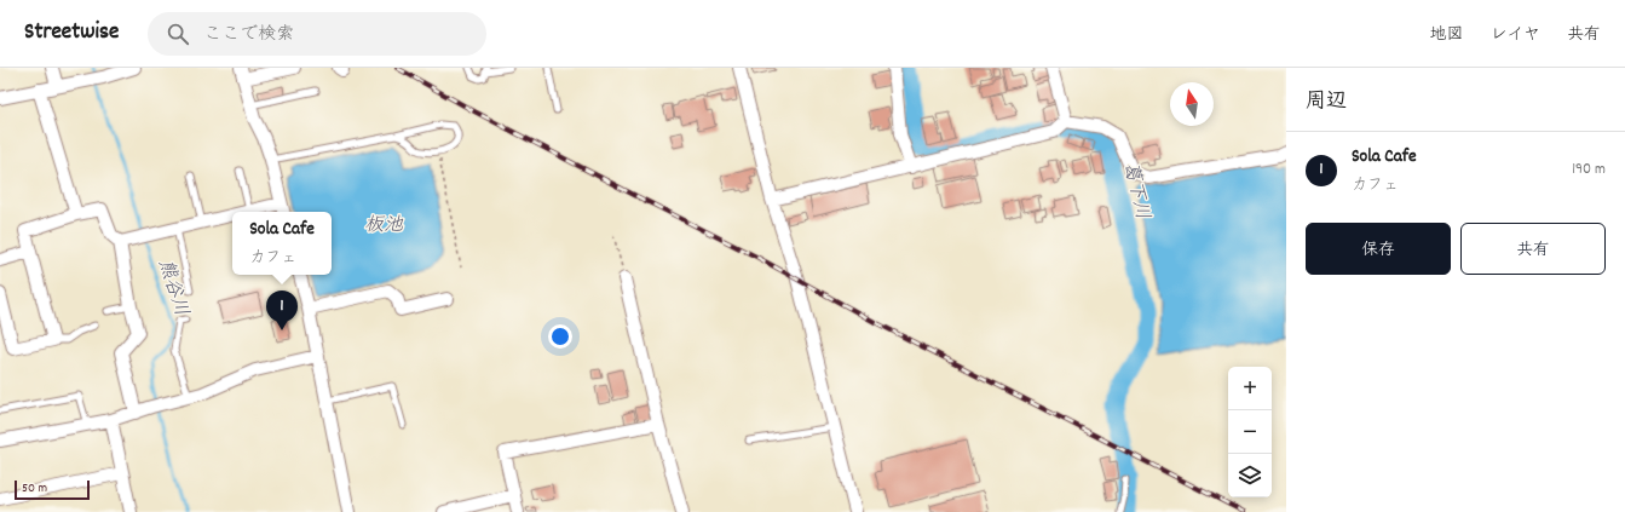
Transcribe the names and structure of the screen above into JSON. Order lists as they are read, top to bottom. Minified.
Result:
{"water":["葛下川","板池","熊谷川"],"scale_bar":"50 m","north":"top","page":{"header":"Streetwise","search":"ここで検索","nav":["地図","レイヤ","共有"],"heading":"周辺","list":[{"mark":"1","name":"Sola Cafe","note":"カフェ","value":"190 m"}],"buttons":["保存","共有"],"popup":["Sola Cafe","カフェ"],"pins":"1","map_buttons":["+","−"],"scale":"50 m"}}
